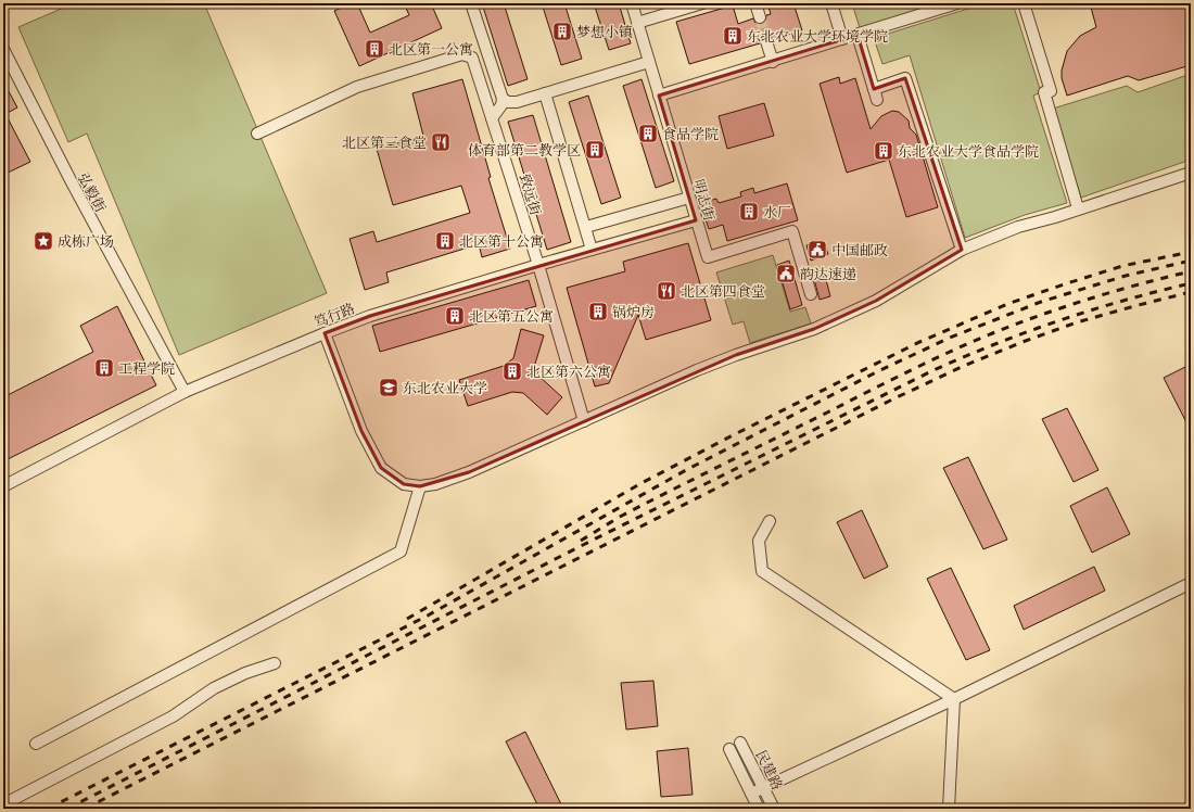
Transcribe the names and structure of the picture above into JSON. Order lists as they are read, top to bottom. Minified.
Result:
{"streets":{"street":["弘毅街","致远街","明志街","笃行路","民建路"]},"crossings":[["弘毅街","笃行路"],["致远街","笃行路"],["明志街","笃行路"]],"places":{"building":["梦想小镇","东北农业大学环境学院","北区第一公寓","食品学院","体育部第二教学区","东北农业大学食品学院","水厂","北区第十公寓","锅炉房","北区第五公寓","工程学院","北区第六公寓"],"restaurant":["北区第三食堂","北区第四食堂"],"place":["成栋广场"],"public building":["中国邮政","韵达速递"],"school or university":["东北农业大学"]}}
